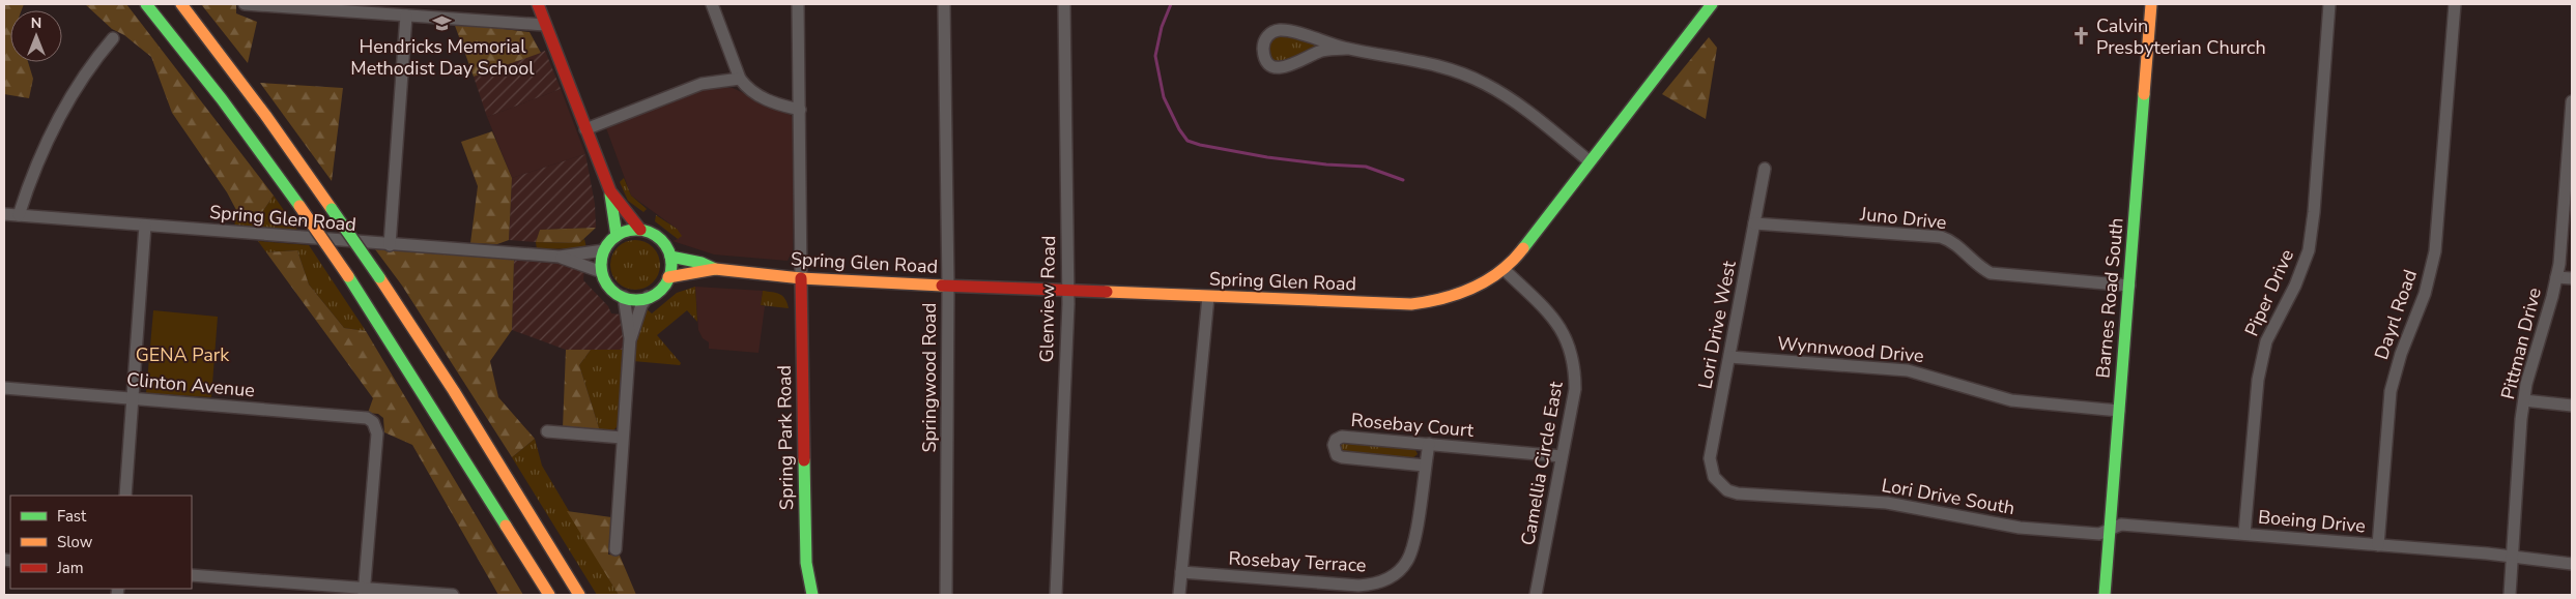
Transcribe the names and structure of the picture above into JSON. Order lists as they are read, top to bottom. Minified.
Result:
{"streets":{"main road":["Spring Glen Road","Barnes Road South","Spring Park Road"],"street":["Juno Drive","Piper Drive","Glenview Road","Dayrl Road","Lori Drive West","Pittman Drive","Wynnwood Drive","Springwood Road","Clinton Avenue","Rosebay Court","Camellia Circle East","Lori Drive South","Boeing Drive","Rosebay Terrace"]},"crossings":[["Spring Glen Road","Glenview Road"],["Spring Glen Road","Springwood Road"],["Spring Glen Road","Spring Park Road"],["Spring Glen Road","Camellia Circle East"],["Juno Drive","Barnes Road South"],["Juno Drive","Lori Drive West"],["Piper Drive","Boeing Drive"],["Barnes Road South","Wynnwood Drive"],["Barnes Road South","Lori Drive South"],["Barnes Road South","Boeing Drive"],["Dayrl Road","Boeing Drive"],["Lori Drive West","Wynnwood Drive"],["Lori Drive West","Lori Drive South"],["Pittman Drive","Boeing Drive"],["Rosebay Court","Camellia Circle East"],["Rosebay Court","Rosebay Terrace"],["Lori Drive South","Boeing Drive"]],"parks":["GENA Park"],"places":{"school or university":["Hendricks Memorial Methodist Day School"],"church":["Calvin Presbyterian Church"]},"legend":["Fast","Slow","Jam"],"north":"top"}
